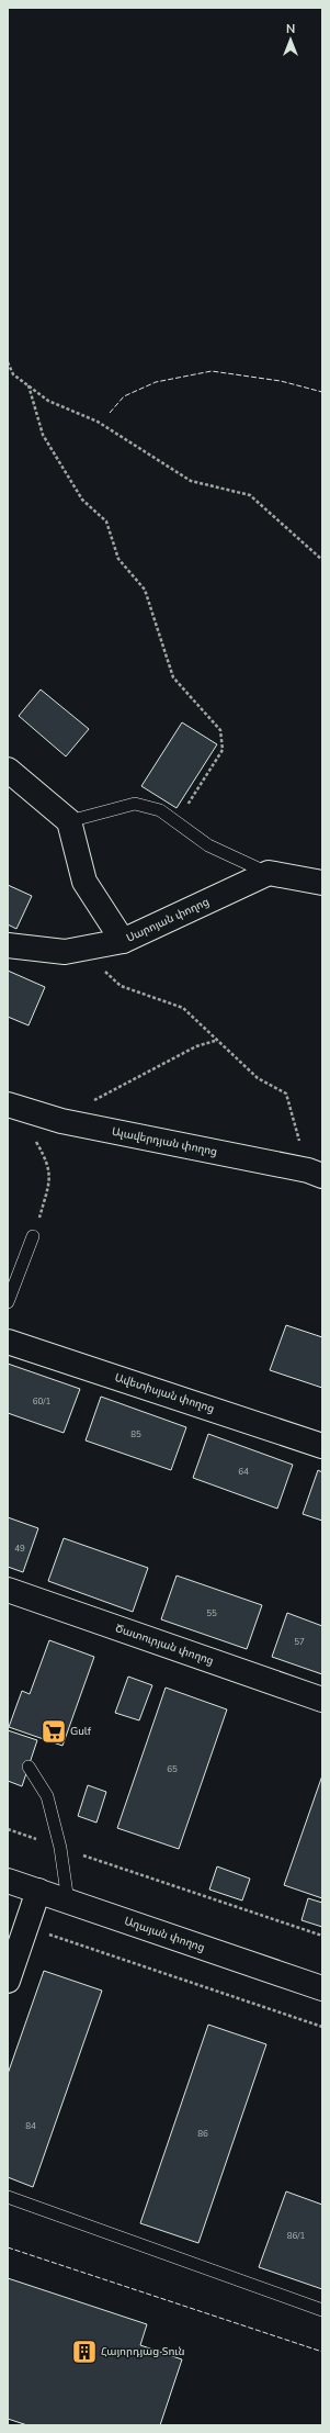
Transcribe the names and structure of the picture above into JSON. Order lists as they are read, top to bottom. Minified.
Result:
{"streets":{"street":["Սարոյան փողոց","Ալավերդյան փողոց","Ավետիսյան փողոց","Ծատուրյան փողոց","Աղայան փողոց"]},"places":{"supermarket":["Gulf"],"building":["Հայորդյաց Տուն"]},"house_numbers":["60/1","85","64","49","55","57","65","84","86","86/1"],"north":"top"}
